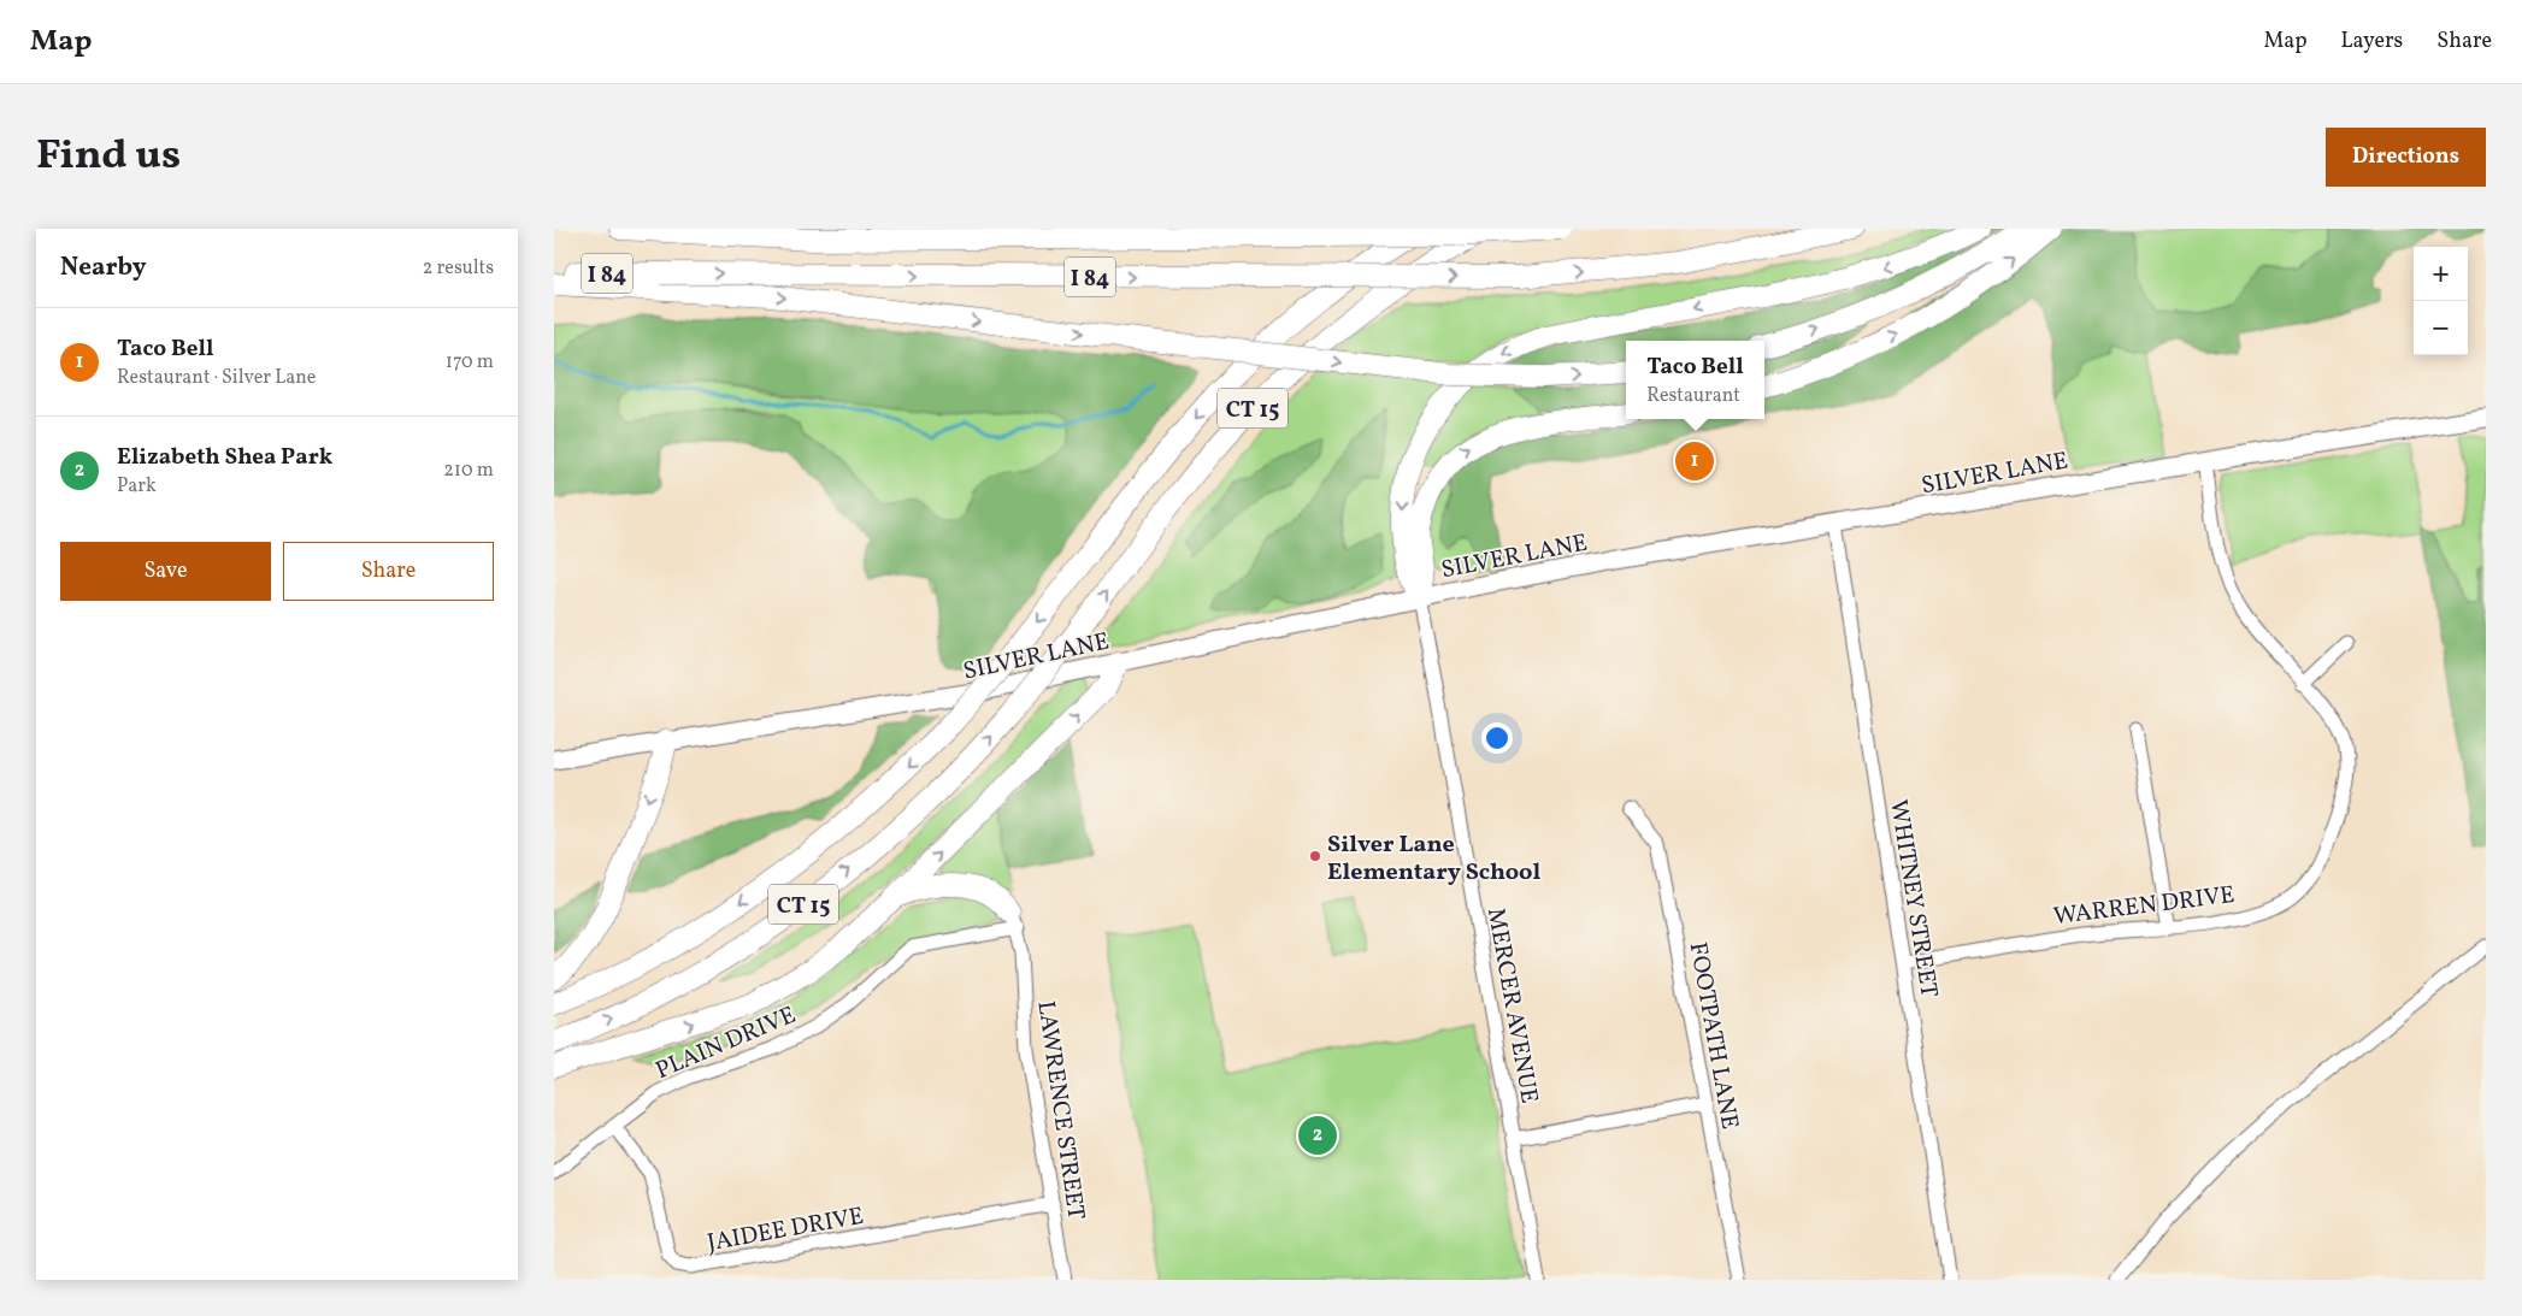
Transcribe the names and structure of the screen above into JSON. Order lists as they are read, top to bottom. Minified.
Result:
{"streets":{"highway":["I 84","CT 15"],"main road":["SILVER LANE"],"street":["WHITNEY STREET","WARREN DRIVE","MERCER AVENUE","FOOTPATH LANE","PLAIN DRIVE","LAWRENCE STREET","JAIDEE DRIVE"]},"crossings":[["SILVER LANE","WHITNEY STREET"],["SILVER LANE","WARREN DRIVE"],["SILVER LANE","MERCER AVENUE"],["WHITNEY STREET","WARREN DRIVE"],["PLAIN DRIVE","LAWRENCE STREET"],["PLAIN DRIVE","JAIDEE DRIVE"],["LAWRENCE STREET","JAIDEE DRIVE"]],"places":["Silver Lane Elementary School"],"page":{"header":"Map","nav":["Map","Layers","Share"],"title":"Find us","buttons":["Directions",["Save","Share"]],"heading":["Nearby","2 results"],"map_buttons":["+","−"],"list":[{"mark":"1","name":"Taco Bell","note":"Restaurant · Silver Lane","value":"170 m"},{"mark":"2","name":"Elizabeth Shea Park","note":"Park","value":"210 m"}],"popup":["Taco Bell","Restaurant"],"pins":["1","2"]}}
